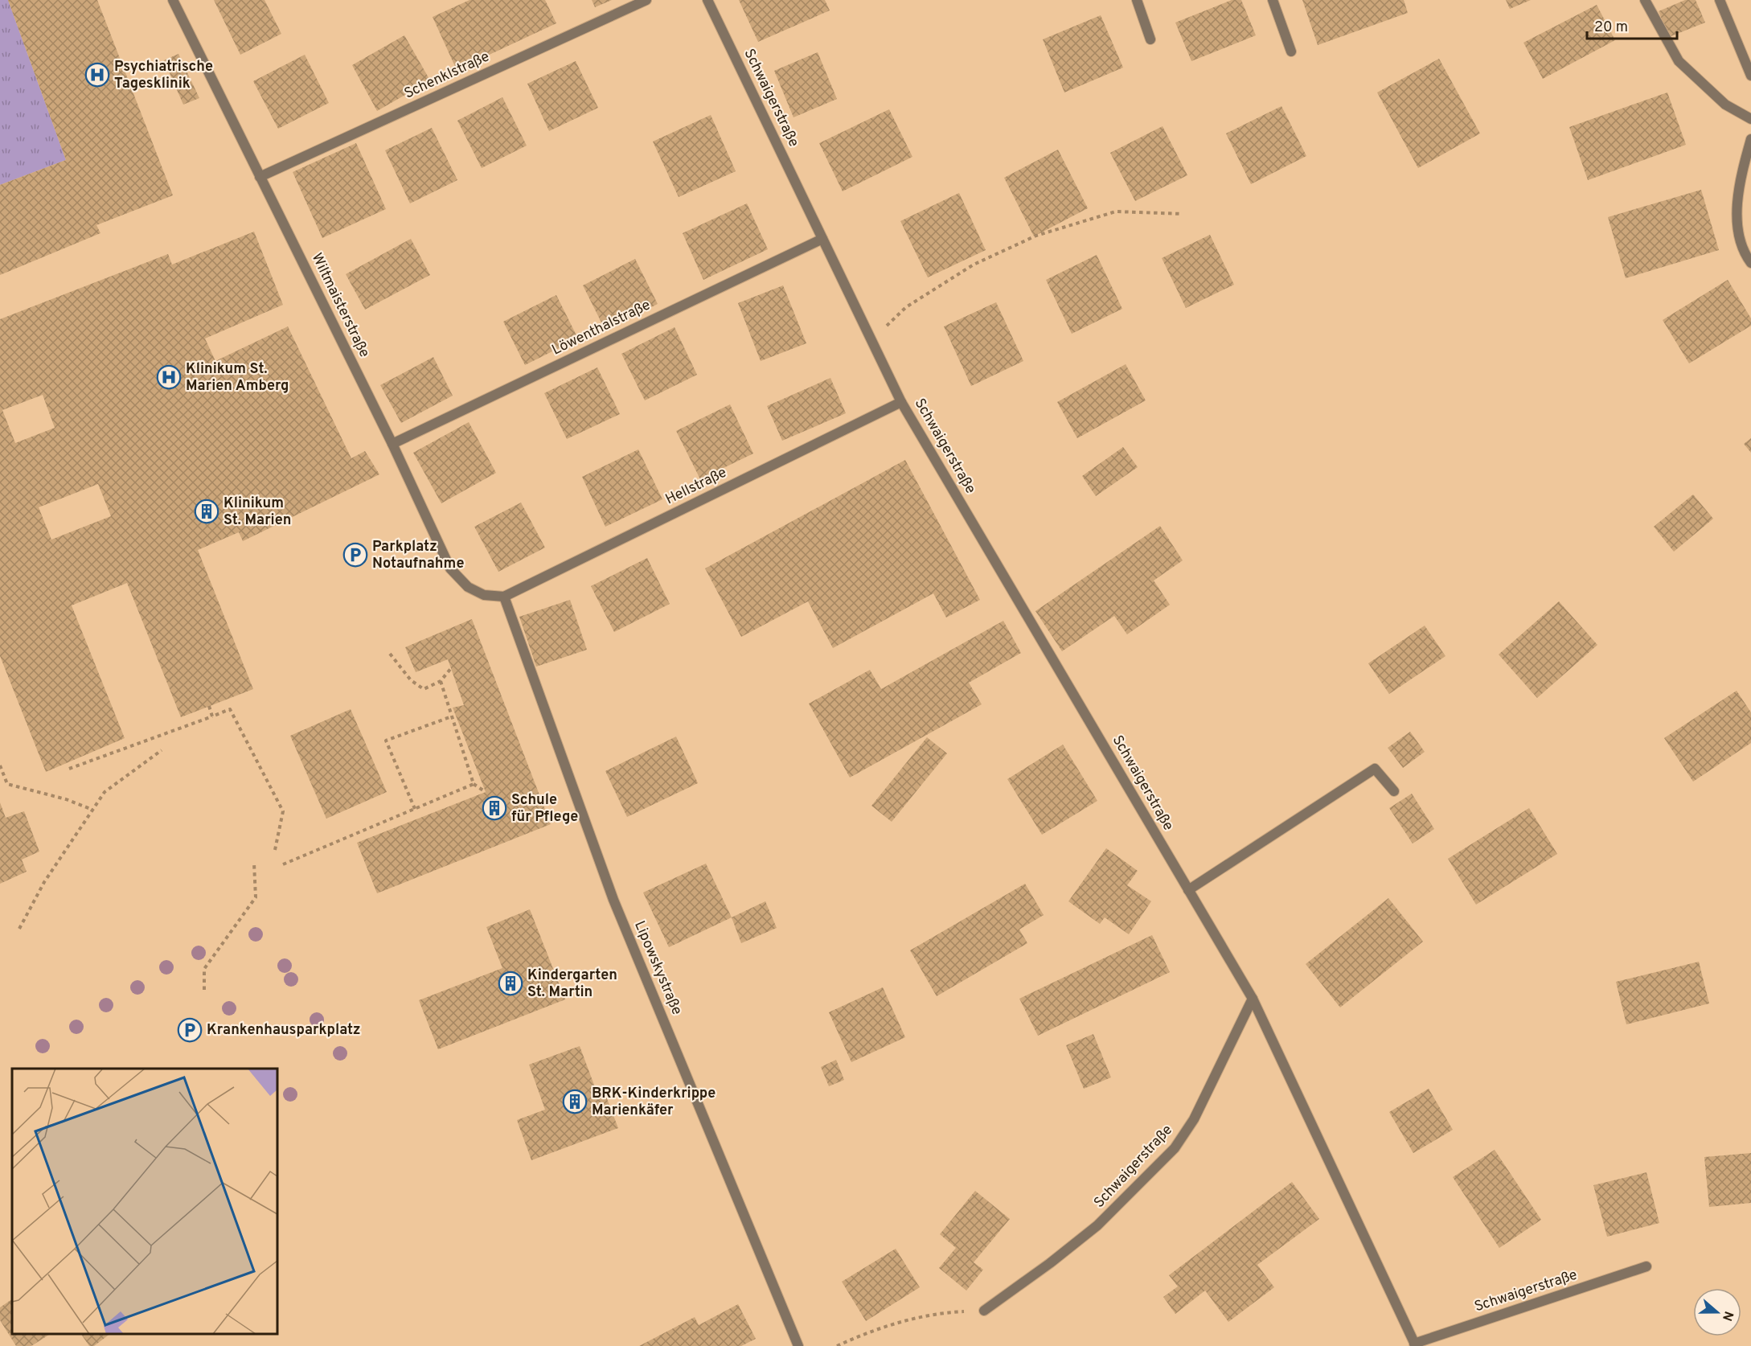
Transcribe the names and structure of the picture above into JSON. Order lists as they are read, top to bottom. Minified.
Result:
{"streets":{"street":["Schenklstraße","Schwaigerstraße","Wiltmaisterstraße","Löwenthalstraße","Hellstraße","Lipowskystraße"]},"crossings":[["Schenklstraße","Wiltmaisterstraße"],["Schwaigerstraße","Löwenthalstraße"],["Schwaigerstraße","Hellstraße"],["Wiltmaisterstraße","Löwenthalstraße"],["Wiltmaisterstraße","Hellstraße"],["Wiltmaisterstraße","Lipowskystraße"],["Hellstraße","Lipowskystraße"]],"places":{"hospital":["Psychiatrische Tagesklinik","Klinikum St. Marien Amberg"],"building":["Klinikum St. Marien","Schule für Pflege","Kindergarten St. Martin","BRK-Kinderkrippe Marienkäfer"],"parking":["Parkplatz Notaufnahme","Krankenhausparkplatz"]},"scale_bar":"20 m","north":"right"}
